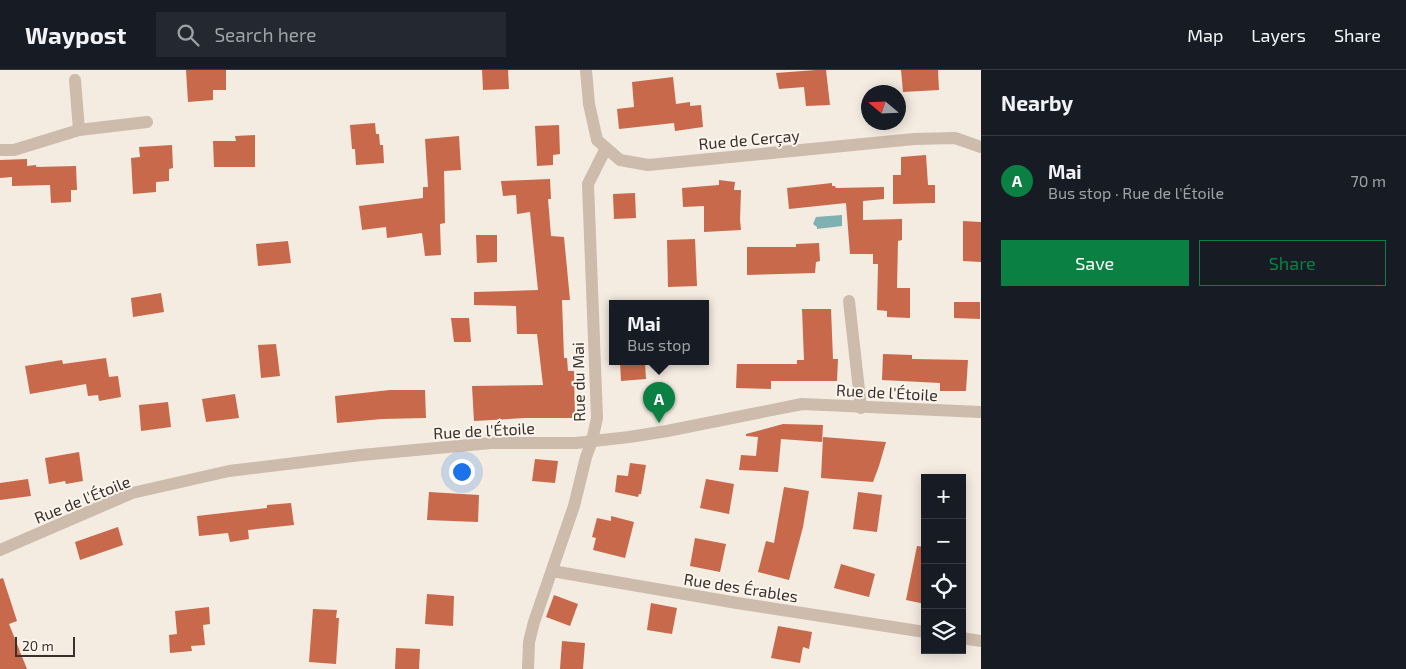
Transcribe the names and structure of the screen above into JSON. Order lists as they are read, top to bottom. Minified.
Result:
{"streets":{"street":["Rue de Cerçay","Rue du Mai","Rue de l'Étoile","Rue des Érables"]},"crossings":[["Rue de Cerçay","Rue du Mai"],["Rue du Mai","Rue de l'Étoile"],["Rue du Mai","Rue des Érables"]],"scale_bar":"20 m","north":"left","page":{"header":"Waypost","search":"Search here","nav":["Map","Layers","Share"],"heading":"Nearby","list":[{"mark":"A","name":"Mai","note":"Bus stop · Rue de l'Étoile","value":"70 m"}],"buttons":["Save","Share"],"popup":["Mai","Bus stop"],"pins":"A","map_buttons":["+","−"],"scale":"20 m"}}
